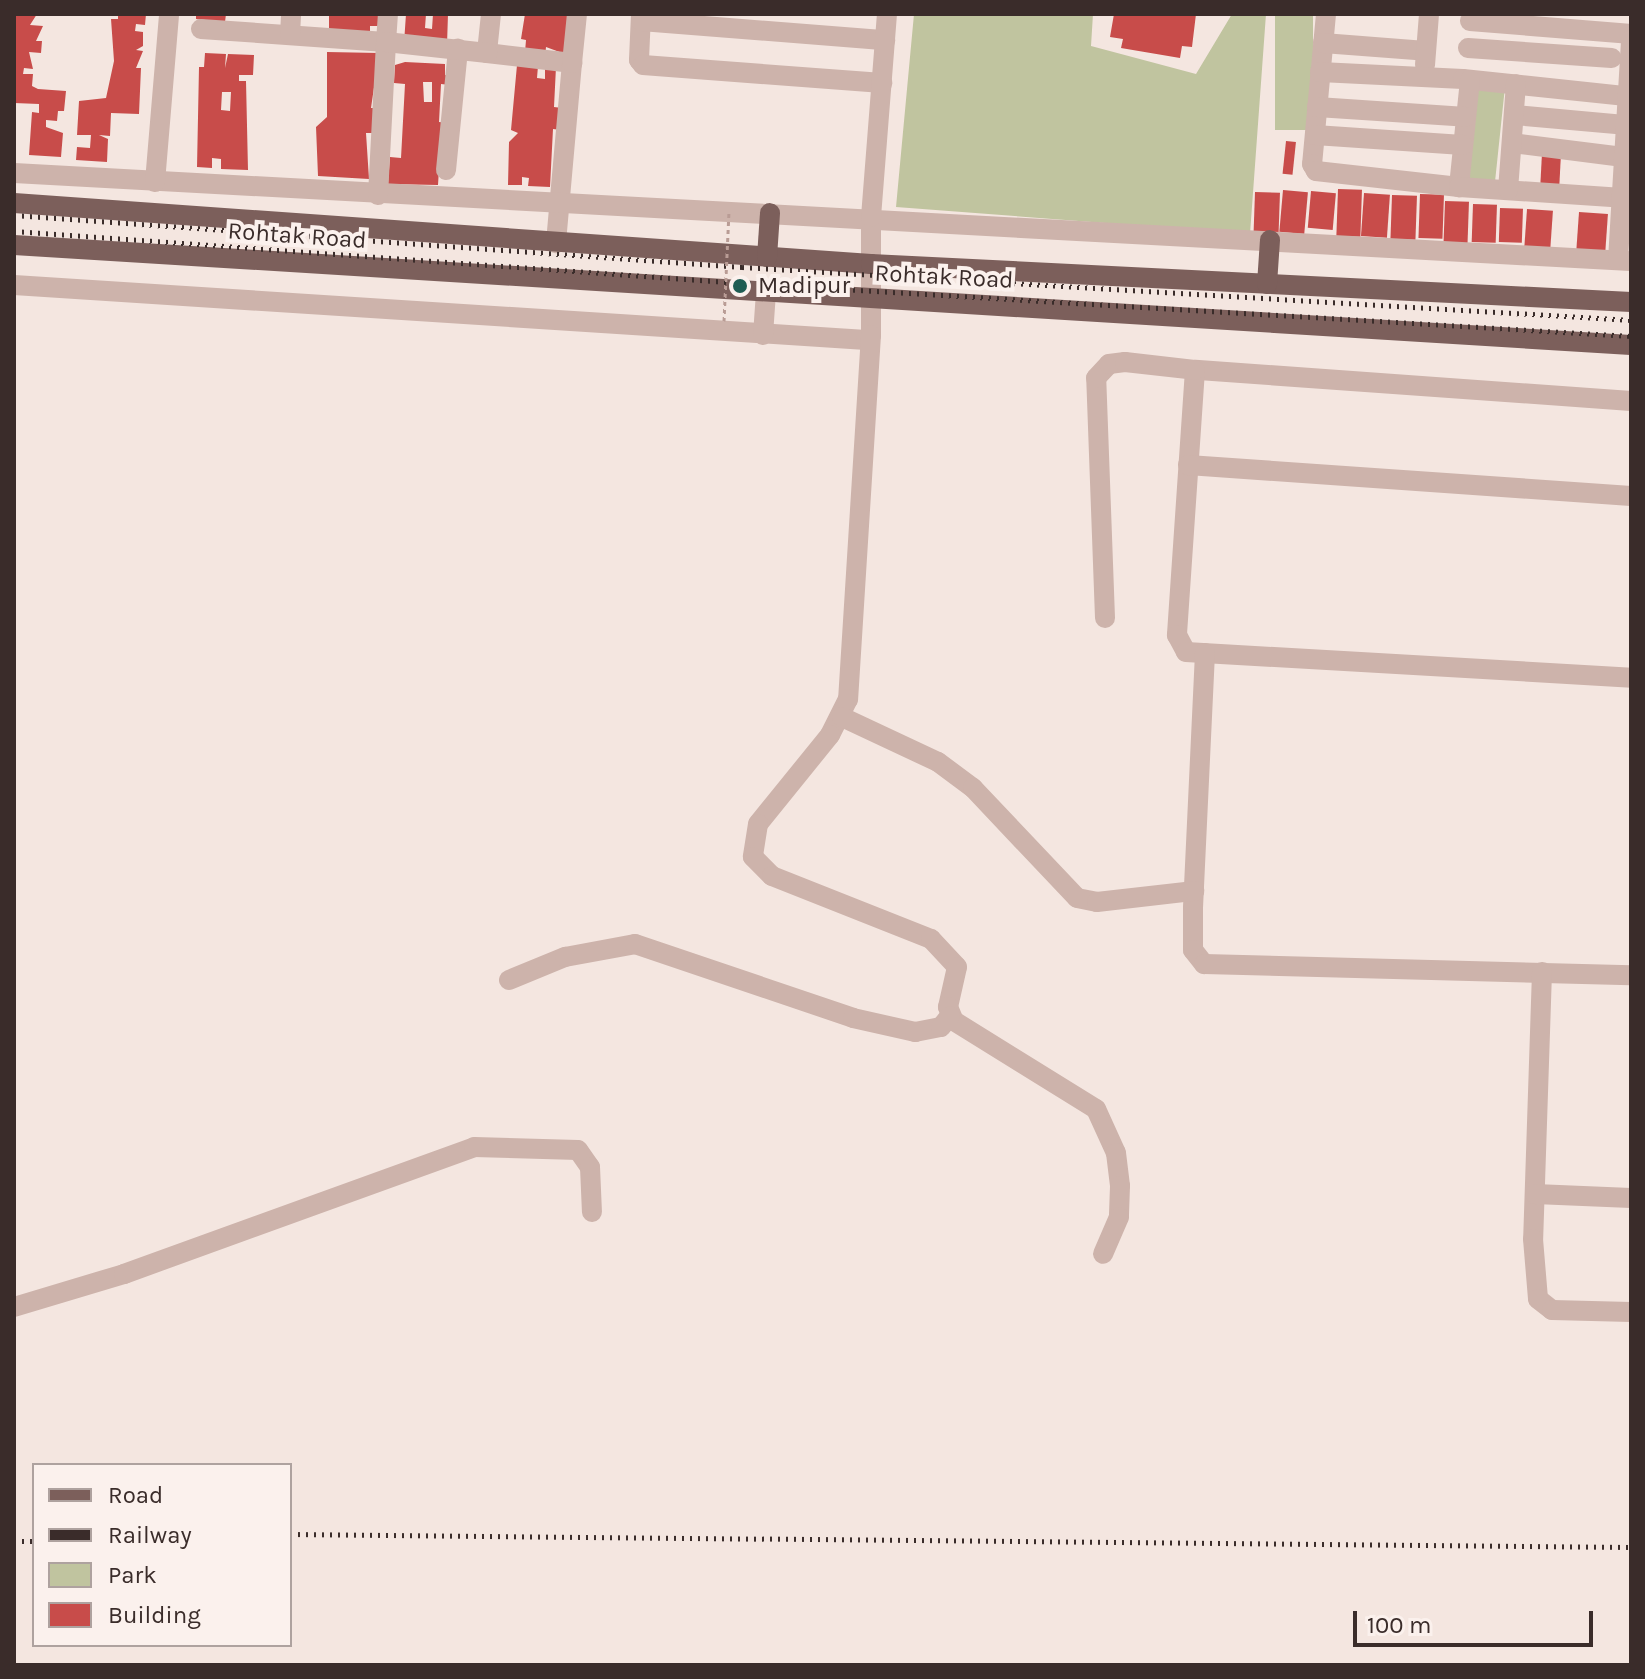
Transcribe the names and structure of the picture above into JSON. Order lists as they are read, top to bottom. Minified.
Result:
{"streets":{"main road":["Rohtak Road"]},"places":["Madipur"],"legend":["Road","Railway","Park","Building"],"scale_bar":"100 m"}
